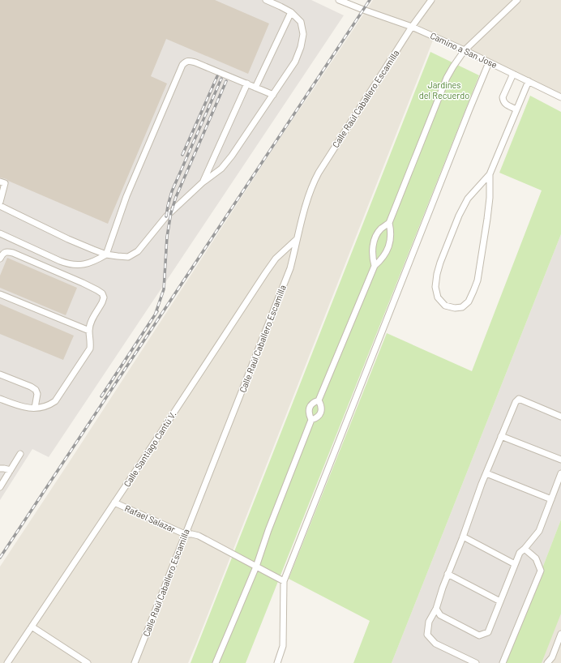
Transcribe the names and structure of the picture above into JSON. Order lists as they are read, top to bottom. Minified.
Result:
{"streets":{"street":["Camino a San Jose","Calle Raúl Caballero Escamilla","Calle Santiago Cantú V.","Rafael Salazar"]},"crossings":[["Camino a San Jose","Calle Raúl Caballero Escamilla"],["Calle Raúl Caballero Escamilla","Calle Santiago Cantú V."],["Calle Raúl Caballero Escamilla","Rafael Salazar"],["Calle Santiago Cantú V.","Rafael Salazar"]],"parks":["Jardínes del Recuerdo"]}
